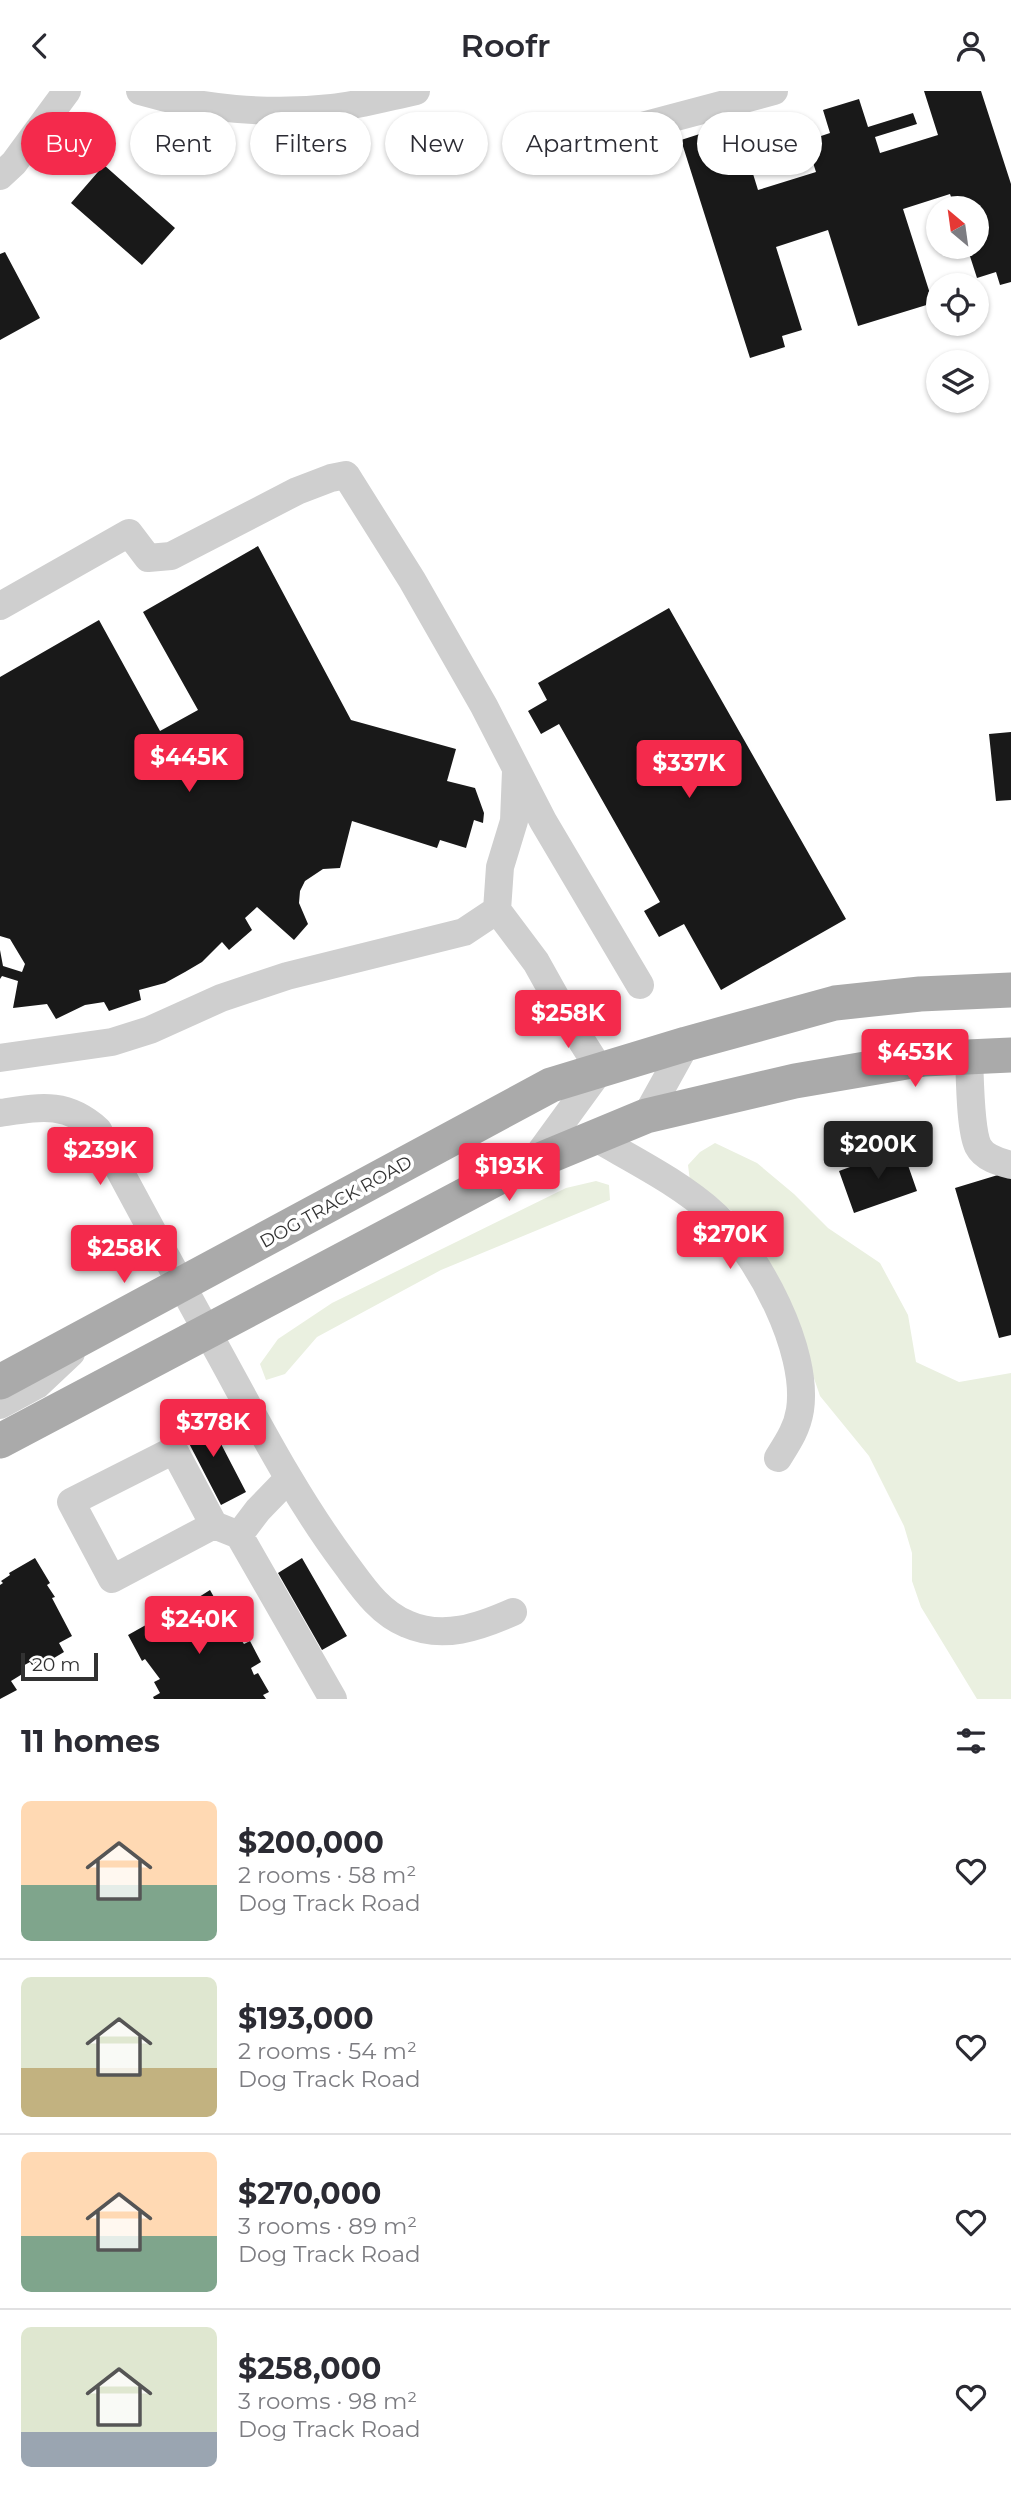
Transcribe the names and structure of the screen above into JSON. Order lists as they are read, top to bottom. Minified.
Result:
{"streets":{"main road":["DOG TRACK ROAD"]},"scale_bar":"20 m","north":"top left","page":{"header":"Roofr","chip":["Buy","Rent","Filters","New","Apartment","House"],"price":["$445K","$337K","$258K","$453K","$200K","$239K","$193K","$270K","$258K","$378K","$240K"],"scale":"20 m","heading":"11 homes","list":[{"name":"$200,000","note":"2 rooms · 58 m² · Dog Track Road"},{"name":"$193,000","note":"2 rooms · 54 m² · Dog Track Road"},{"name":"$270,000","note":"3 rooms · 89 m² · Dog Track Road"},{"name":"$258,000","note":"3 rooms · 98 m² · Dog Track Road"}]}}
